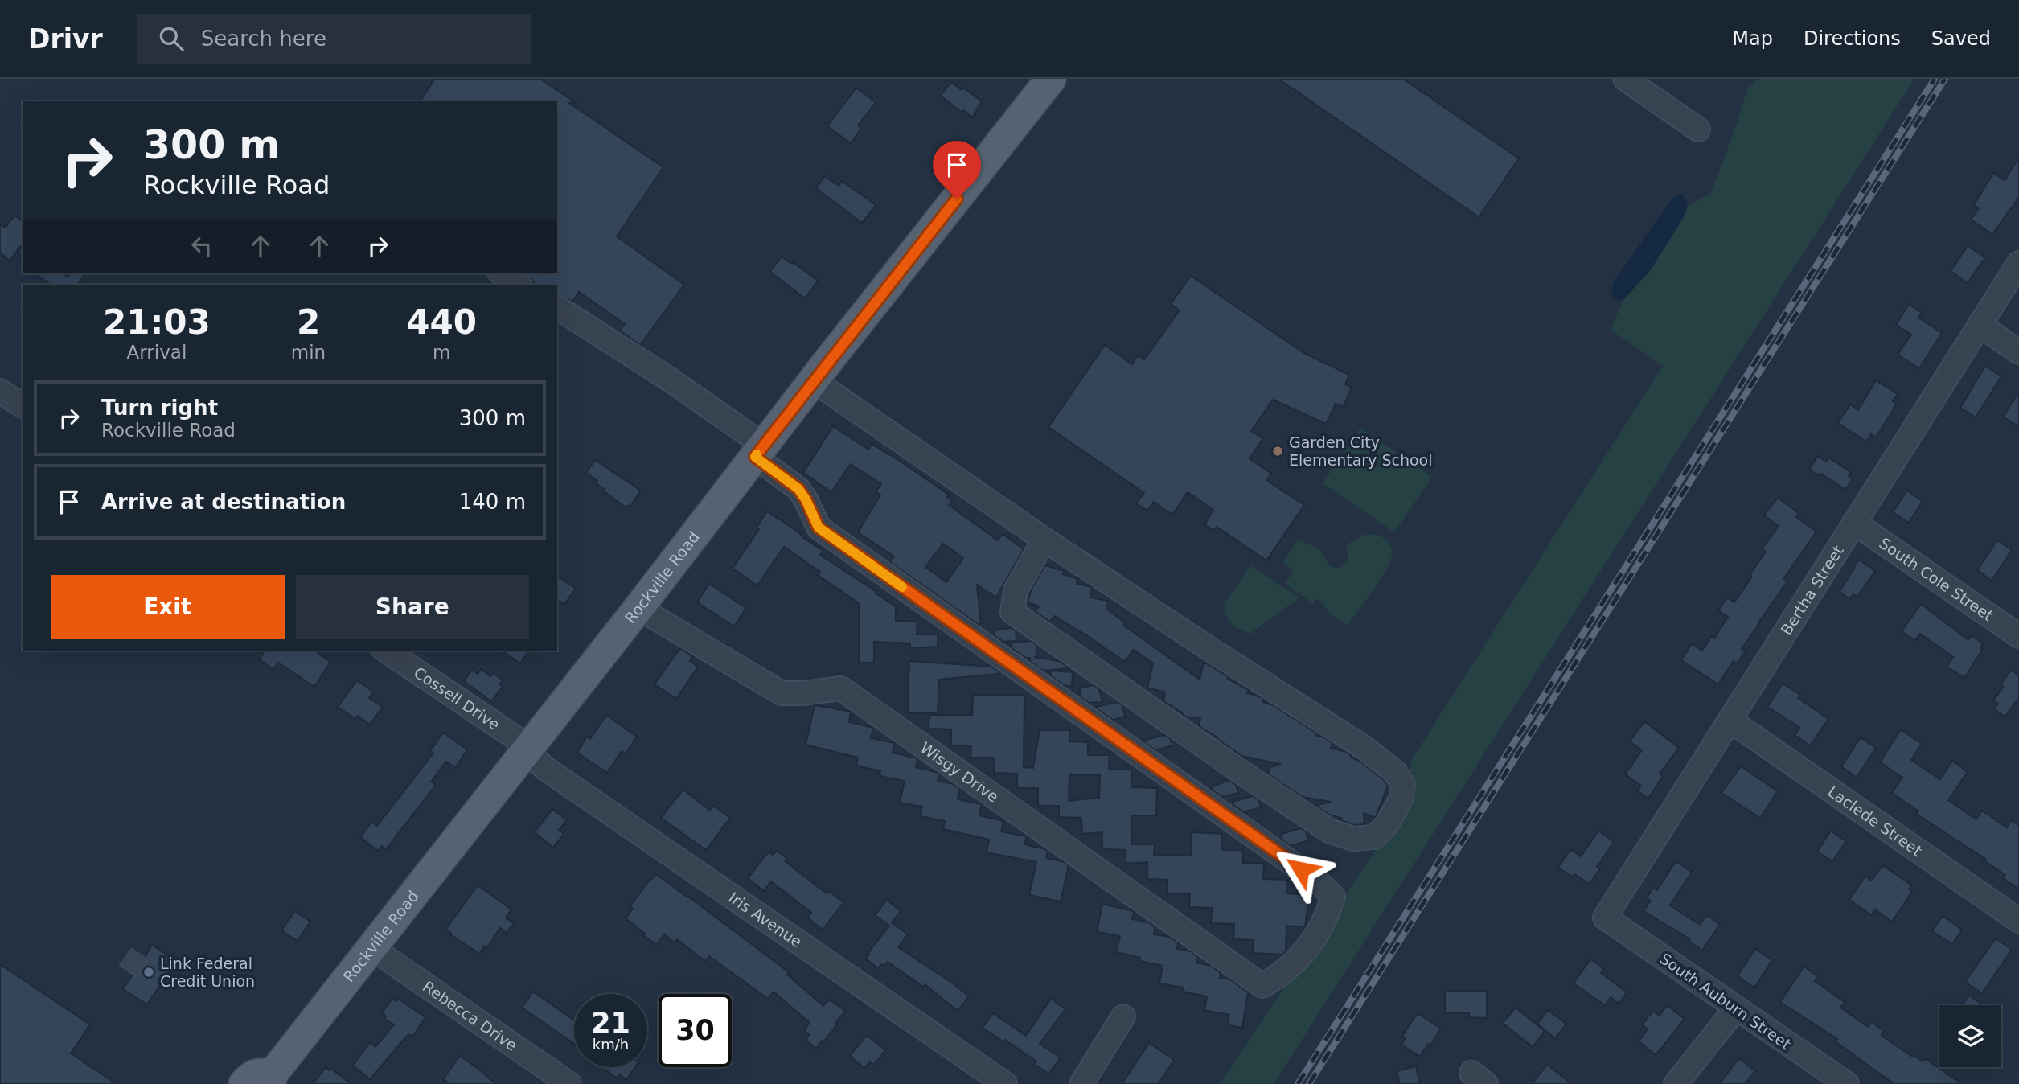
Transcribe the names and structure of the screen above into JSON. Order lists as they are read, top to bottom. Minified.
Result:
{"streets":{"main road":["Rockville Road"],"street":["South Cole Street","Bertha Street","Cossell Drive","Wisgy Drive","Laclede Street","Iris Avenue","South Auburn Street","Rebecca Drive"]},"crossings":[["Rockville Road","Cossell Drive"],["Rockville Road","Wisgy Drive"],["Rockville Road","Iris Avenue"],["Rockville Road","Rebecca Drive"],["South Cole Street","Bertha Street"],["Bertha Street","Laclede Street"],["Bertha Street","South Auburn Street"],["Cossell Drive","Iris Avenue"]],"places":["Garden City Elementary School","Link Federal Credit Union"],"page":{"header":"Drivr","search":"Search here","nav":["Map","Directions","Saved"],"turn":["300 m","Rockville Road"],"eta":["21:03","Arrival","2","min","440","m"],"list":[{"name":"Turn right","note":"Rockville Road","value":"300 m"},{"name":"Arrive at destination","value":"140 m"}],"buttons":["Exit","Share"],"speed":"21 km/h","limit":"30"}}
